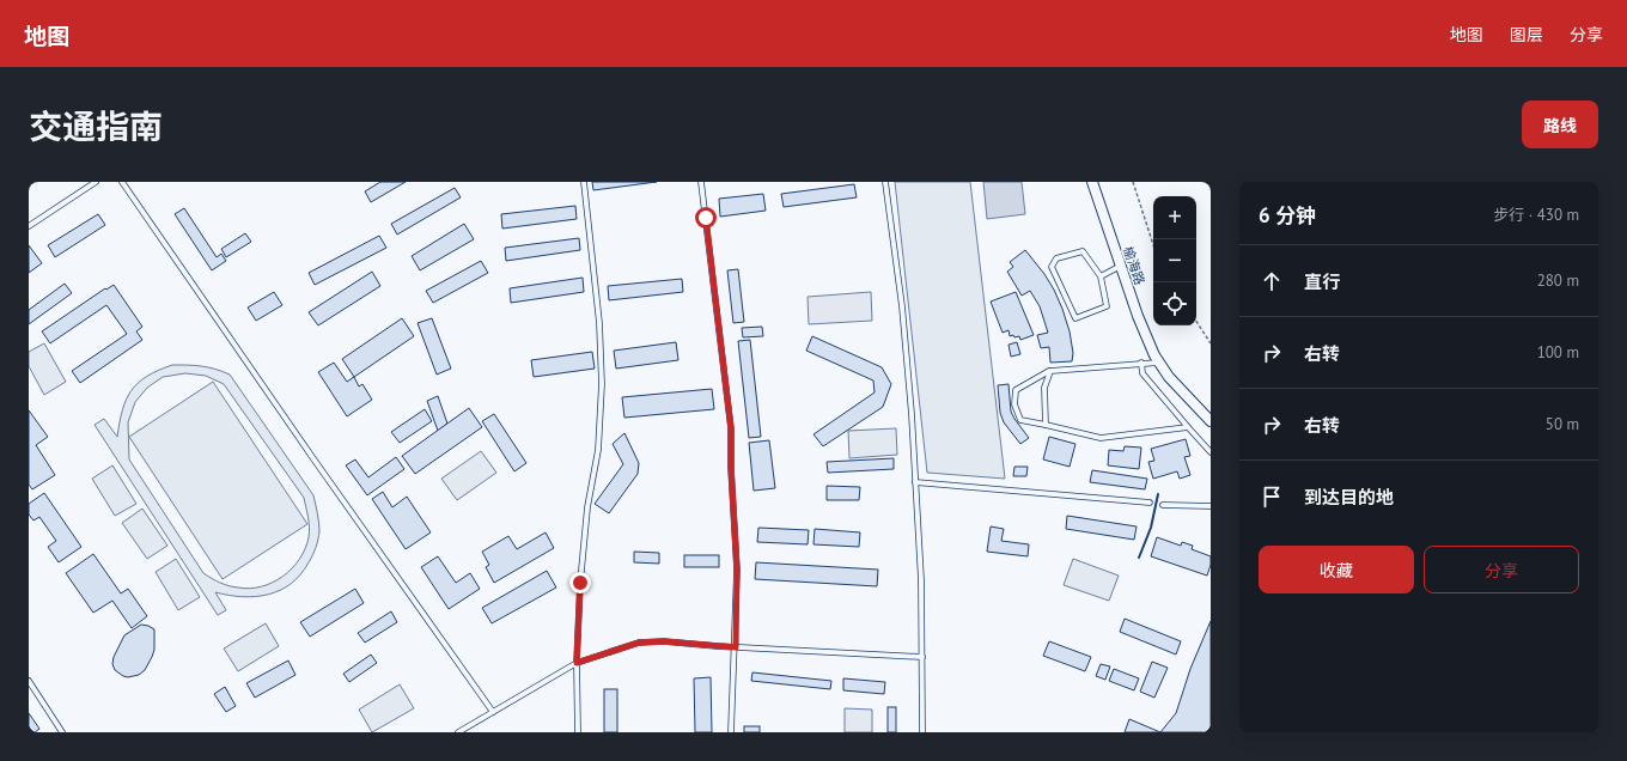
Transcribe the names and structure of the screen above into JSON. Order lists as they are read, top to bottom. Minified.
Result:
{"streets":{"street":["榆海路"]},"page":{"header":"地图","nav":["地图","图层","分享"],"title":"交通指南","buttons":["路线",["收藏","分享"]],"heading":["6 分钟","步行 · 430 m"],"map_buttons":["+","−"],"list":[["直行","280 m"],["右转","100 m"],["右转","50 m"],"到达目的地"]}}
